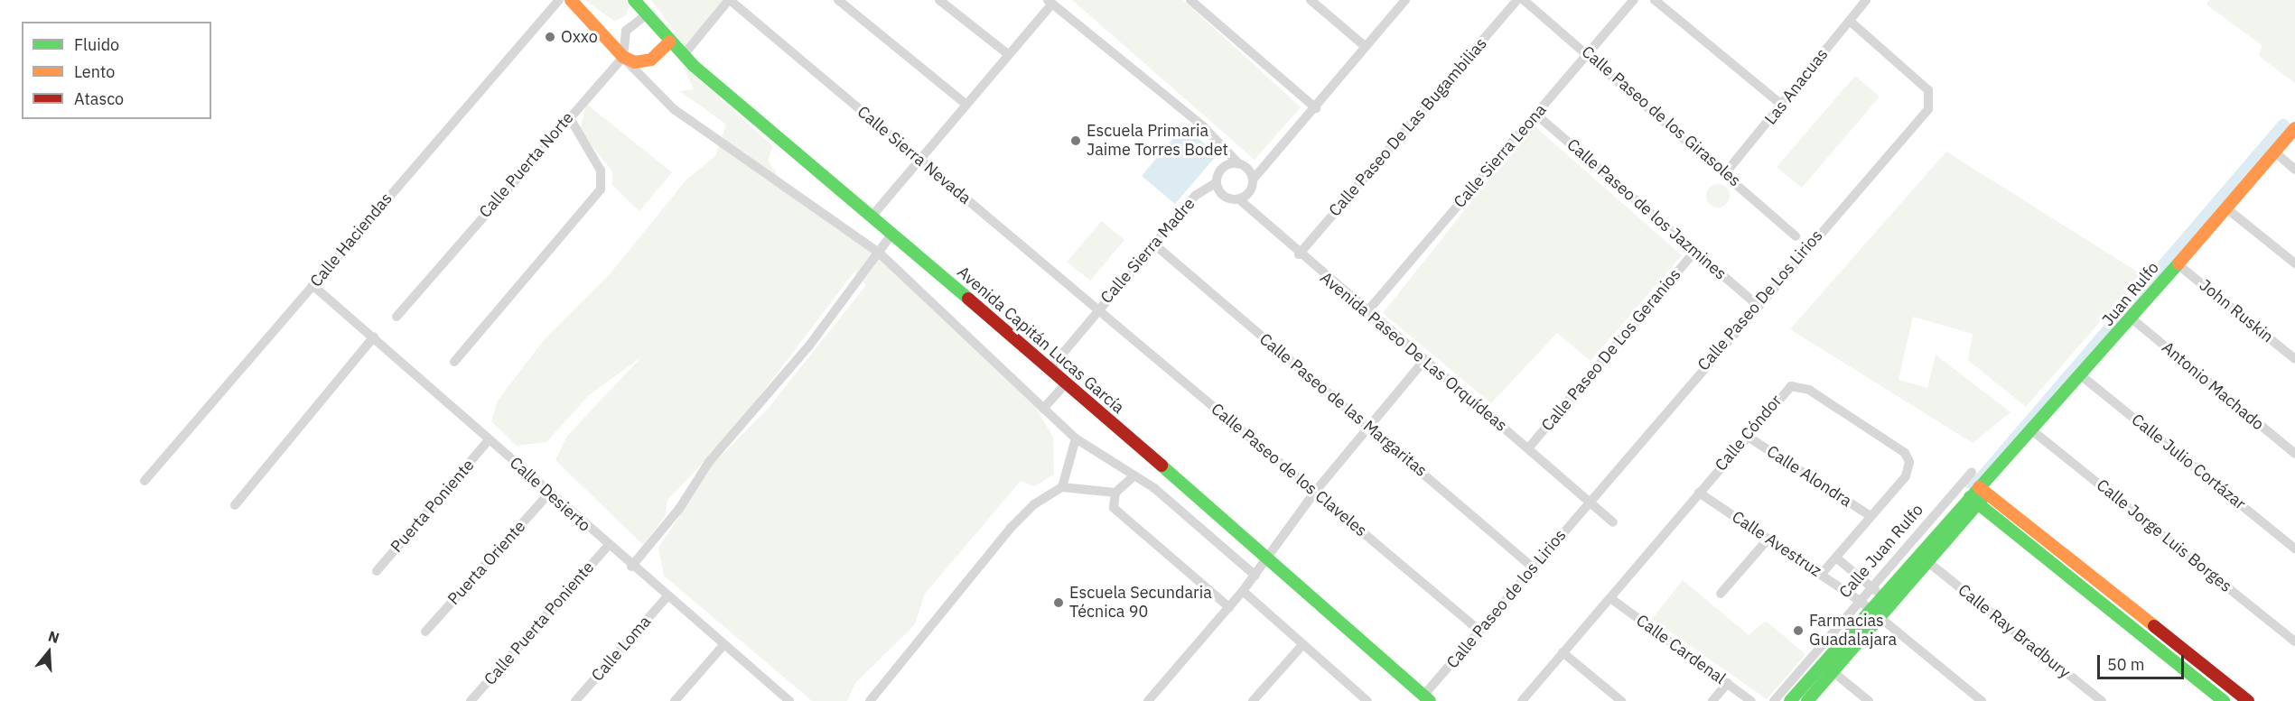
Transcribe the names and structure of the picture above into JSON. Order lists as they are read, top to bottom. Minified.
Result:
{"streets":{"street":["Las Anacuas","Calle Paseo de los Girasoles","Calle Paseo De Las Bugambilias","Calle Sierra Nevada","Calle Sierra Leona","Calle Puerta Norte","Calle Paseo de los Jazmines","Calle Haciendas","Calle Sierra Madre","Juan Rulfo","Calle Paseo De Los Lirios","John Ruskin","Avenida Capitán Lucas García","Calle Paseo De Los Geranios","Avenida Paseo De Las Orquídeas","Antonio Machado","Calle Paseo de las Margaritas","Calle Cóndor","Calle Julio Cortázar","Calle Paseo de los Claveles","Calle Alondra","Calle Desierto","Puerta Poniente","Calle Jorge Luis Borges","Calle Avestruz","Calle Juan Rulfo","Puerta Oriente","Calle Paseo de los Lirios","Calle Puerta Poniente","Calle Ray Bradbury","Calle Loma","Calle Cardenal"]},"crossings":[["Las Anacuas","Calle Paseo de los Girasoles"],["Las Anacuas","Calle Paseo De Los Lirios"],["Calle Paseo de los Girasoles","Calle Sierra Leona"],["Calle Paseo De Las Bugambilias","Avenida Paseo De Las Orquídeas"],["Calle Sierra Nevada","Calle Sierra Madre"],["Calle Sierra Nevada","Calle Paseo de los Claveles"],["Calle Sierra Leona","Calle Paseo de los Jazmines"],["Calle Sierra Leona","Avenida Paseo De Las Orquídeas"],["Calle Paseo de los Jazmines","Calle Paseo De Los Lirios"],["Calle Paseo de los Jazmines","Calle Paseo De Los Geranios"],["Calle Haciendas","Calle Desierto"],["Calle Sierra Madre","Avenida Capitán Lucas García"],["Calle Sierra Madre","Avenida Paseo De Las Orquídeas"],["Calle Sierra Madre","Calle Paseo de las Margaritas"],["Calle Sierra Madre","Calle Paseo de los Claveles"],["Juan Rulfo","John Ruskin"],["Juan Rulfo","Antonio Machado"],["Juan Rulfo","Calle Julio Cortázar"],["Juan Rulfo","Calle Jorge Luis Borges"],["Juan Rulfo","Calle Juan Rulfo"],["Calle Paseo De Los Lirios","Avenida Paseo De Las Orquídeas"],["Calle Paseo De Los Lirios","Calle Paseo de los Lirios"],["Avenida Capitán Lucas García","Calle Paseo de los Lirios"],["Calle Paseo De Los Geranios","Avenida Paseo De Las Orquídeas"],["Avenida Paseo De Las Orquídeas","Calle Paseo de los Lirios"],["Calle Paseo de las Margaritas","Calle Paseo de los Lirios"],["Calle Cóndor","Calle Alondra"],["Calle Cóndor","Calle Avestruz"],["Calle Cóndor","Calle Cardenal"],["Calle Paseo de los Claveles","Calle Paseo de los Lirios"],["Calle Desierto","Puerta Poniente"],["Calle Desierto","Puerta Oriente"],["Calle Desierto","Calle Puerta Poniente"],["Calle Desierto","Calle Loma"],["Calle Avestruz","Calle Juan Rulfo"],["Calle Juan Rulfo","Calle Ray Bradbury"]],"places":["Oxxo","Escuela Primaria Jaime Torres Bodet","Escuela Secundaria Técnica 90","Farmacias Guadalajara"],"legend":["Fluido","Lento","Atasco"],"scale_bar":"50 m","north":"top"}
